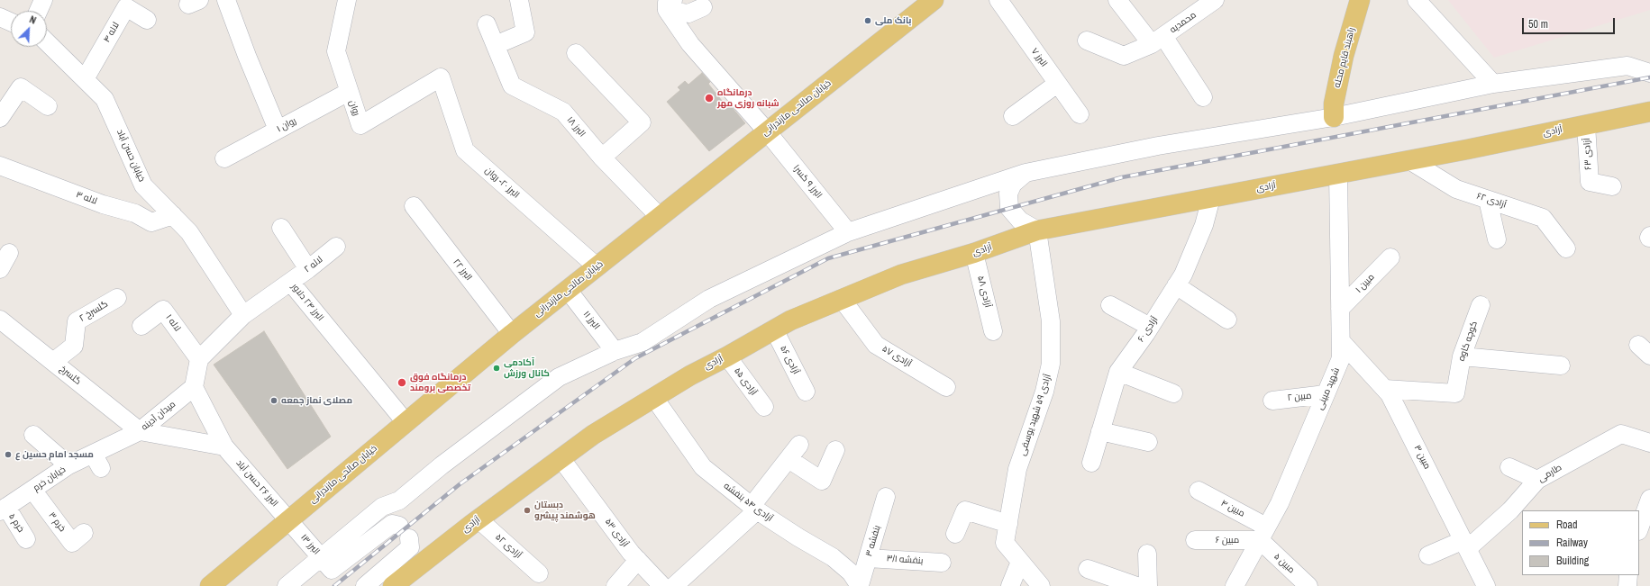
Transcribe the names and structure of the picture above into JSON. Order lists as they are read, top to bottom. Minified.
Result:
{"streets":{"main road":["راهبند قایم محله","خیابان صالحی مازندرانی","آزادی"],"street":["محمدیه","لاله ۴","البرز ۷","روان","روان ۱","البرز ۱۸","آزادی ۶۳","خیابان حسن آباد","البرز ۹ کسرا","البرز ۲۰- روان","لاله ۳","آزادی ۶۲","لاله ۲","البرز ۲۲","مبین ۱","آزادی ۵۸","البرز ۲۴ دلاور","گلسرخ ۲","البرز ۱۱","لاله ۱","آزادی ۶۰","کوچه کاوه","آزادی ۵۷","آزادی ۵۶","گلسرخ","آزادی ۵۵","شهید مبینی","مبین ۲","آزادی ۵۹ شهید یوسفی","میدان آدینه","مبین ۳","طارمی","خیابان خرم","البرز ۲۶ حسن آباد","آزادی ۵۴ بنفشه","مبین ۴","خرم ۳","خرم ۵","آزادی ۵۳","مبین ۶","بنفشه ۳","البرز ۱۳","آزادی ۵۲","بنفشه ۳/۱","مبین ۵"]},"crossings":[["لاله ۴","خیابان حسن آباد"],["روان","روان ۱"],["روان","البرز ۲۰- روان"],["خیابان صالحی مازندرانی","البرز ۱۸"],["خیابان صالحی مازندرانی","البرز ۹ کسرا"],["خیابان صالحی مازندرانی","البرز ۲۰- روان"],["خیابان صالحی مازندرانی","البرز ۲۲"],["خیابان صالحی مازندرانی","البرز ۲۴ دلاور"],["خیابان صالحی مازندرانی","البرز ۱۱"],["خیابان صالحی مازندرانی","البرز ۲۶ حسن آباد"],["خیابان صالحی مازندرانی","البرز ۱۳"],["آزادی","آزادی ۶۳"],["آزادی","آزادی ۶۲"],["آزادی","آزادی ۵۸"],["آزادی","آزادی ۶۰"],["آزادی","آزادی ۵۷"],["آزادی","آزادی ۵۶"],["آزادی","آزادی ۵۵"],["آزادی","شهید مبینی"],["آزادی","آزادی ۵۹ شهید یوسفی"],["آزادی","آزادی ۵۴ بنفشه"],["آزادی","آزادی ۵۳"],["آزادی","آزادی ۵۲"],["خیابان حسن آباد","لاله ۳"],["خیابان حسن آباد","البرز ۲۴ دلاور"],["لاله ۲","البرز ۲۴ دلاور"],["مبین ۱","شهید مبینی"],["البرز ۲۴ دلاور","لاله ۱"],["گلسرخ ۲","گلسرخ"],["کوچه کاوه","مبین ۳"],["گلسرخ","میدان آدینه"],["گلسرخ","خیابان خرم"],["شهید مبینی","مبین ۲"],["شهید مبینی","مبین ۳"],["شهید مبینی","مبین ۴"],["شهید مبینی","مبین ۶"],["شهید مبینی","مبین ۵"],["میدان آدینه","خیابان خرم"],["میدان آدینه","البرز ۲۶ حسن آباد"],["مبین ۳","طارمی"],["خیابان خرم","خرم ۳"],["خیابان خرم","خرم ۵"],["البرز ۲۶ حسن آباد","البرز ۱۳"],["آزادی ۵۴ بنفشه","بنفشه ۳"],["مبین ۴","مبین ۶"],["مبین ۴","مبین ۵"],["مبین ۶","مبین ۵"],["بنفشه ۳","بنفشه ۳/۱"]],"places":["بانک ملی","درمانگاه شبانه روزی مهر","آکادمی کانال ورزش","درمانگاه فوق تخصصی برومند","مصلای نماز جمعه","مسجد امام حسین ع","دبستان هوشمند پیشرو"],"legend":["Road","Railway","Building"],"scale_bar":"50 m","north":"top right"}
